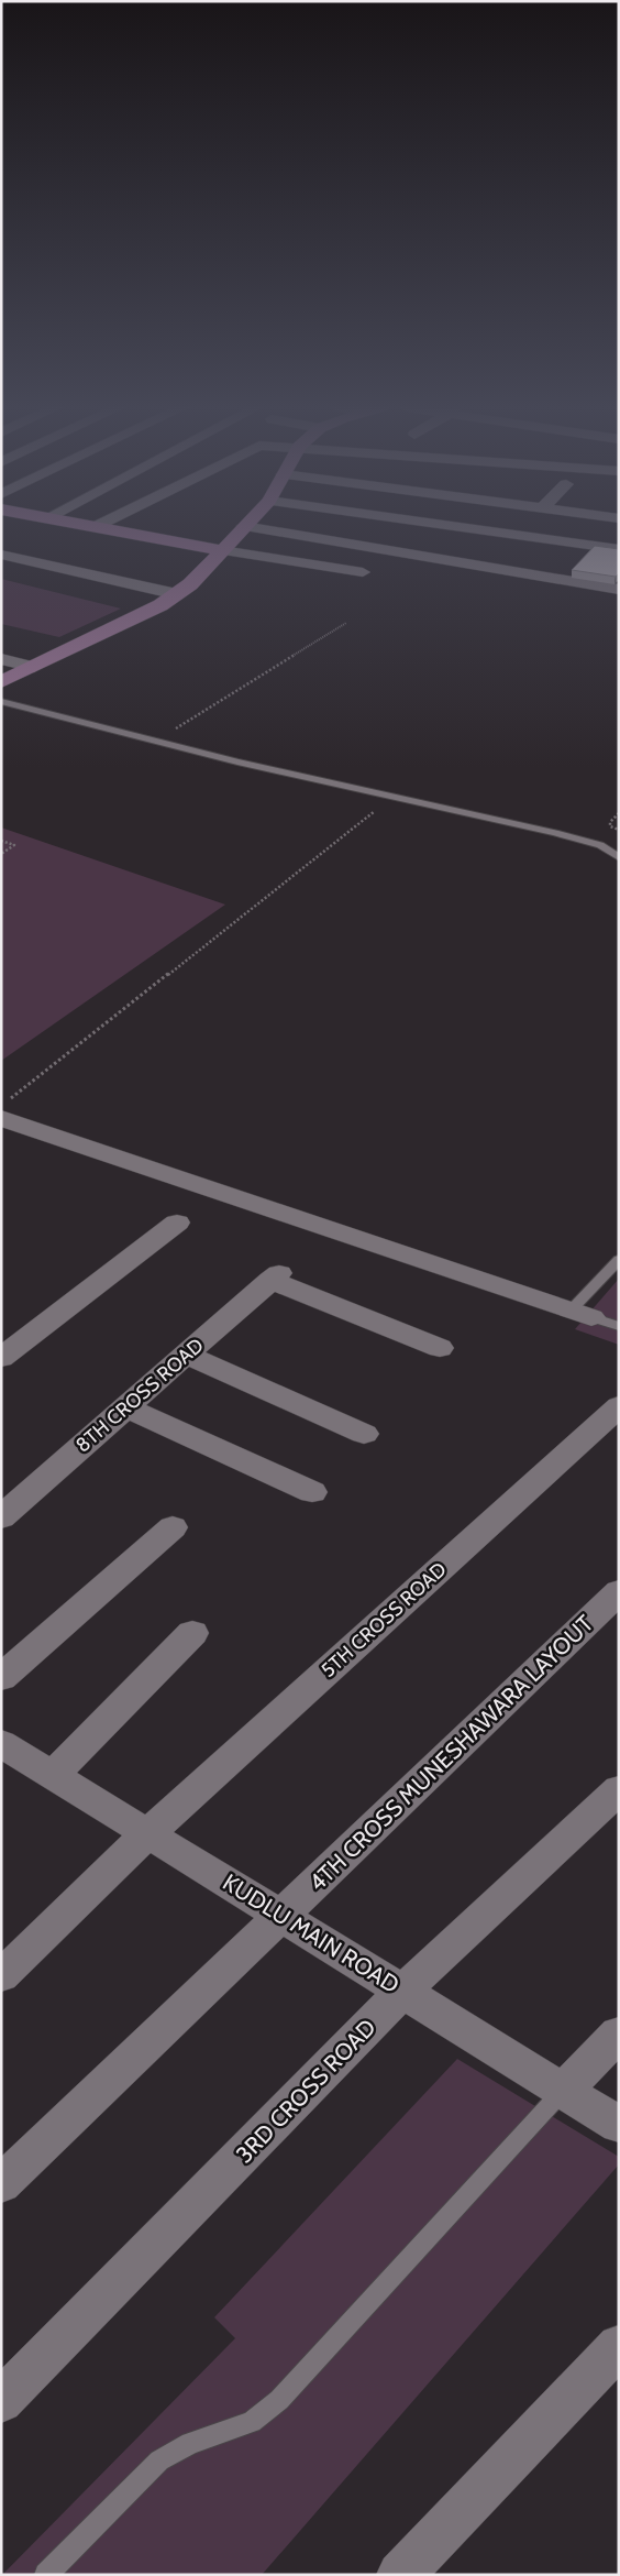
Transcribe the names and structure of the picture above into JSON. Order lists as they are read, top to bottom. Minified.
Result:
{"streets":{"street":["8TH CROSS ROAD","5TH CROSS ROAD","4TH CROSS MUNESHAWARA LAYOUT","KUDLU MAIN ROAD","3RD CROSS ROAD"]},"crossings":[["5TH CROSS ROAD","KUDLU MAIN ROAD"],["4TH CROSS MUNESHAWARA LAYOUT","KUDLU MAIN ROAD"],["KUDLU MAIN ROAD","3RD CROSS ROAD"]]}
